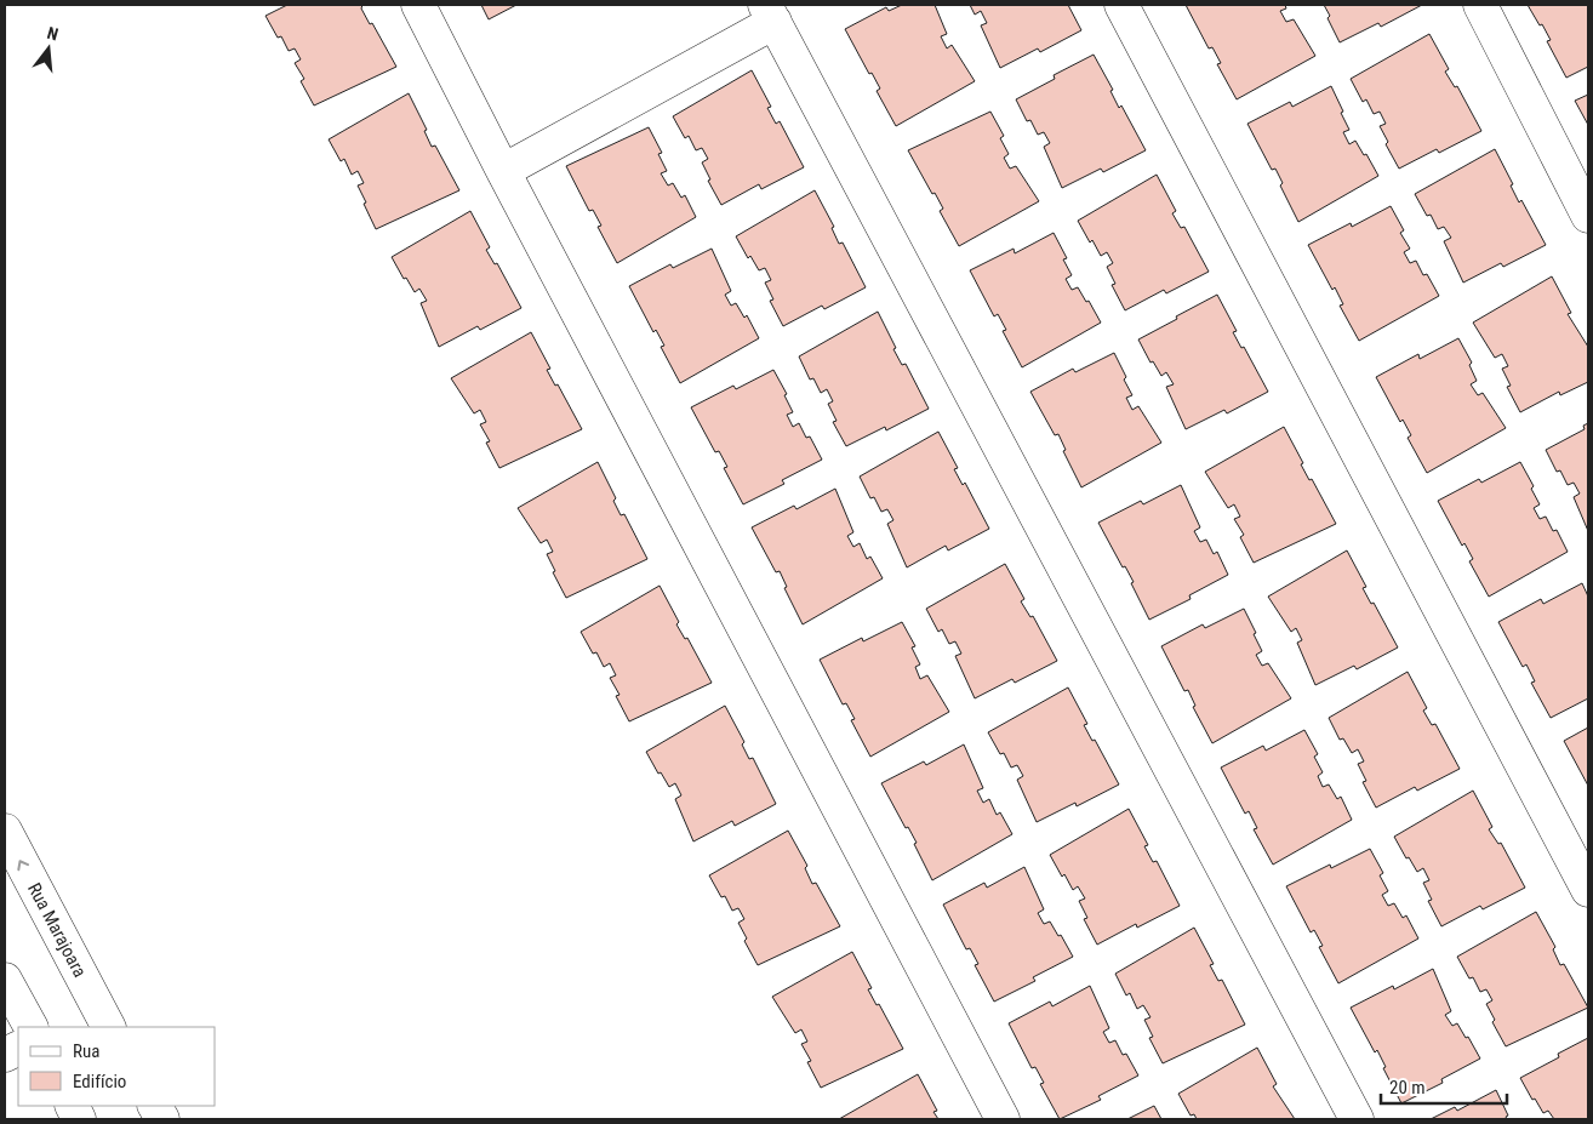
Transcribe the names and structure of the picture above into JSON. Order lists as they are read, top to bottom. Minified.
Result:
{"streets":{"street":["Rua Marajoara"]},"one_way":["Rua Marajoara"],"legend":["Rua","Edifício"],"scale_bar":"20 m","north":"top"}
